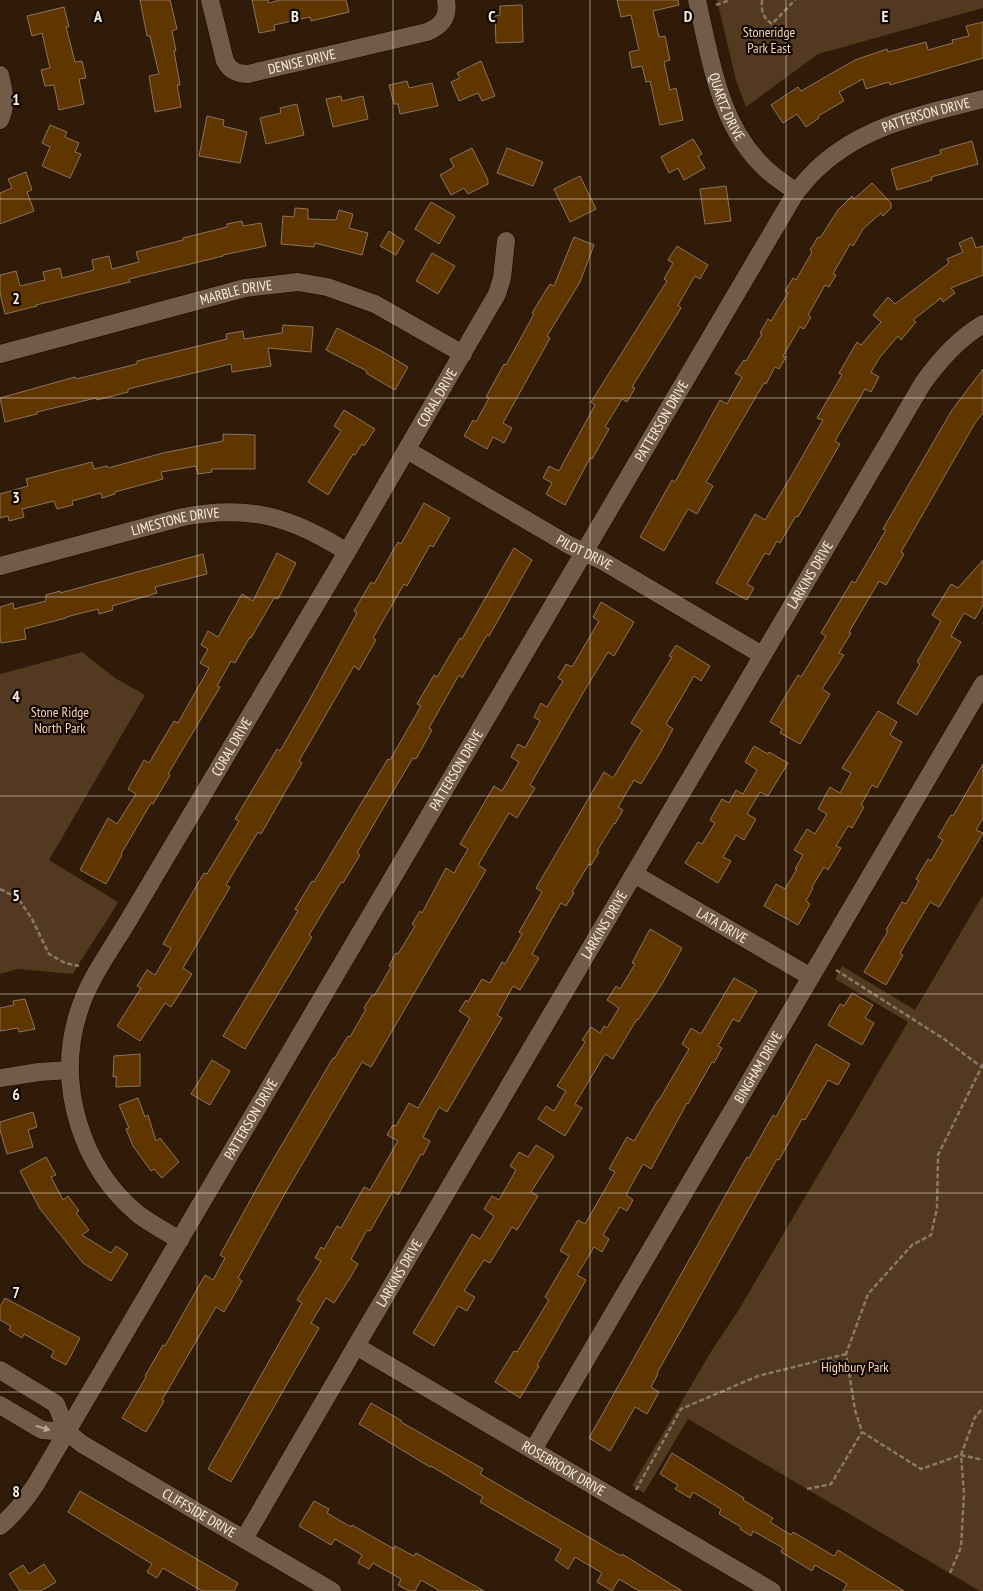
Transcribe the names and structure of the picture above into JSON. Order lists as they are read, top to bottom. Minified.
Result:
{"streets":{"street":["DENISE DRIVE","QUARTZ DRIVE","PATTERSON DRIVE","MARBLE DRIVE","CORAL DRIVE","LIMESTONE DRIVE","PILOT DRIVE","LARKINS DRIVE","LATA DRIVE","BINGHAM DRIVE","ROSEBROOK DRIVE","CLIFFSIDE DRIVE"]},"crossings":[["QUARTZ DRIVE","PATTERSON DRIVE"],["PATTERSON DRIVE","CORAL DRIVE"],["PATTERSON DRIVE","PILOT DRIVE"],["PATTERSON DRIVE","CLIFFSIDE DRIVE"],["MARBLE DRIVE","CORAL DRIVE"],["CORAL DRIVE","LIMESTONE DRIVE"],["CORAL DRIVE","PILOT DRIVE"],["PILOT DRIVE","LARKINS DRIVE"],["LARKINS DRIVE","LATA DRIVE"],["LARKINS DRIVE","ROSEBROOK DRIVE"],["LARKINS DRIVE","CLIFFSIDE DRIVE"],["LATA DRIVE","BINGHAM DRIVE"],["BINGHAM DRIVE","ROSEBROOK DRIVE"]],"parks":["Stoneridge Park East","Stone Ridge North Park","Highbury Park"],"grid":{"columns":["A","B","C","D","E"],"rows":["1","2","3","4","5","6","7","8"]}}
